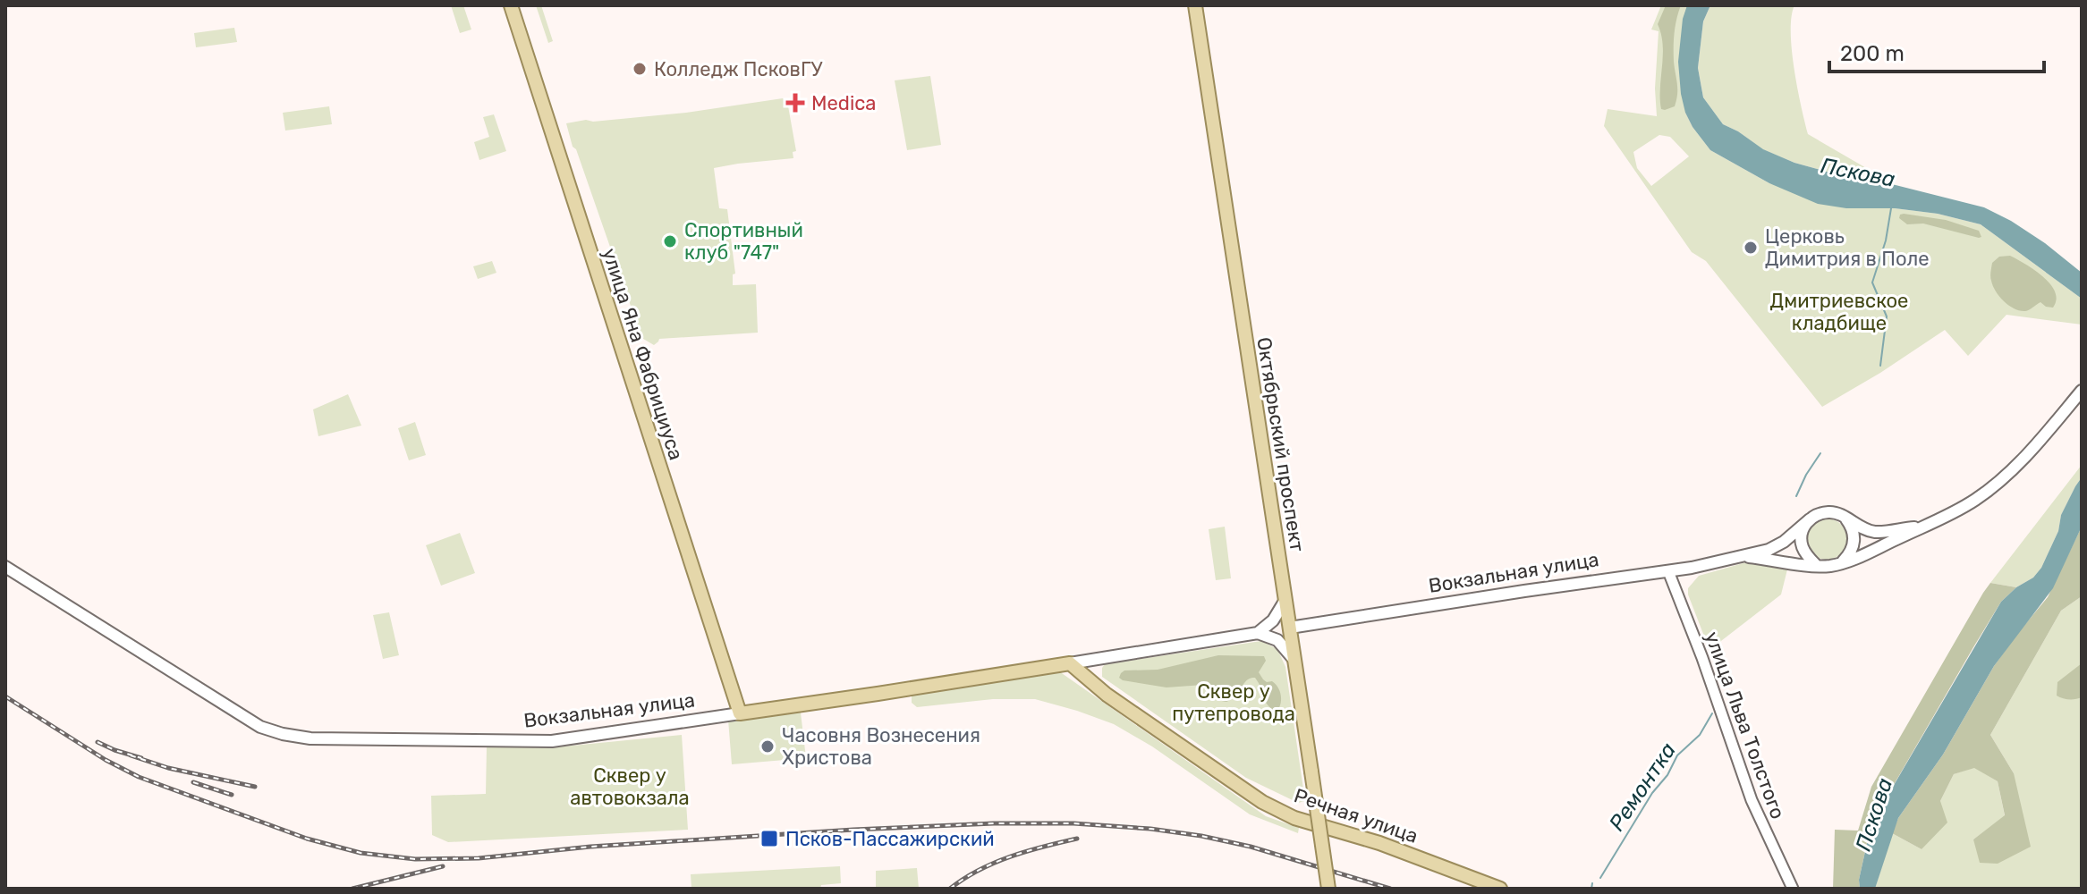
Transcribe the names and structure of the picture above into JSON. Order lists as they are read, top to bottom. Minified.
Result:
{"streets":{"main road":["улица Яна Фабрициуса","Октябрьский проспект","Вокзальная улица","Речная улица"],"street":["улица Льва Толстого"]},"crossings":[["улица Яна Фабрициуса","Вокзальная улица"],["Октябрьский проспект","Вокзальная улица"],["Вокзальная улица","улица Льва Толстого"],["Вокзальная улица","Речная улица"]],"water":["Пскова","Ремонтка"],"parks":["Дмитриевское кладбище","Сквер у путепровода","Сквер у автовокзала"],"places":{"other":["Колледж ПсковГУ","Спортивный клуб \"747\"","Церковь Димитрия в Поле","Часовня Вознесения Христова"],"health":["Medica"],"transit":["Псков-Пассажирский"]},"scale_bar":"200 m"}
